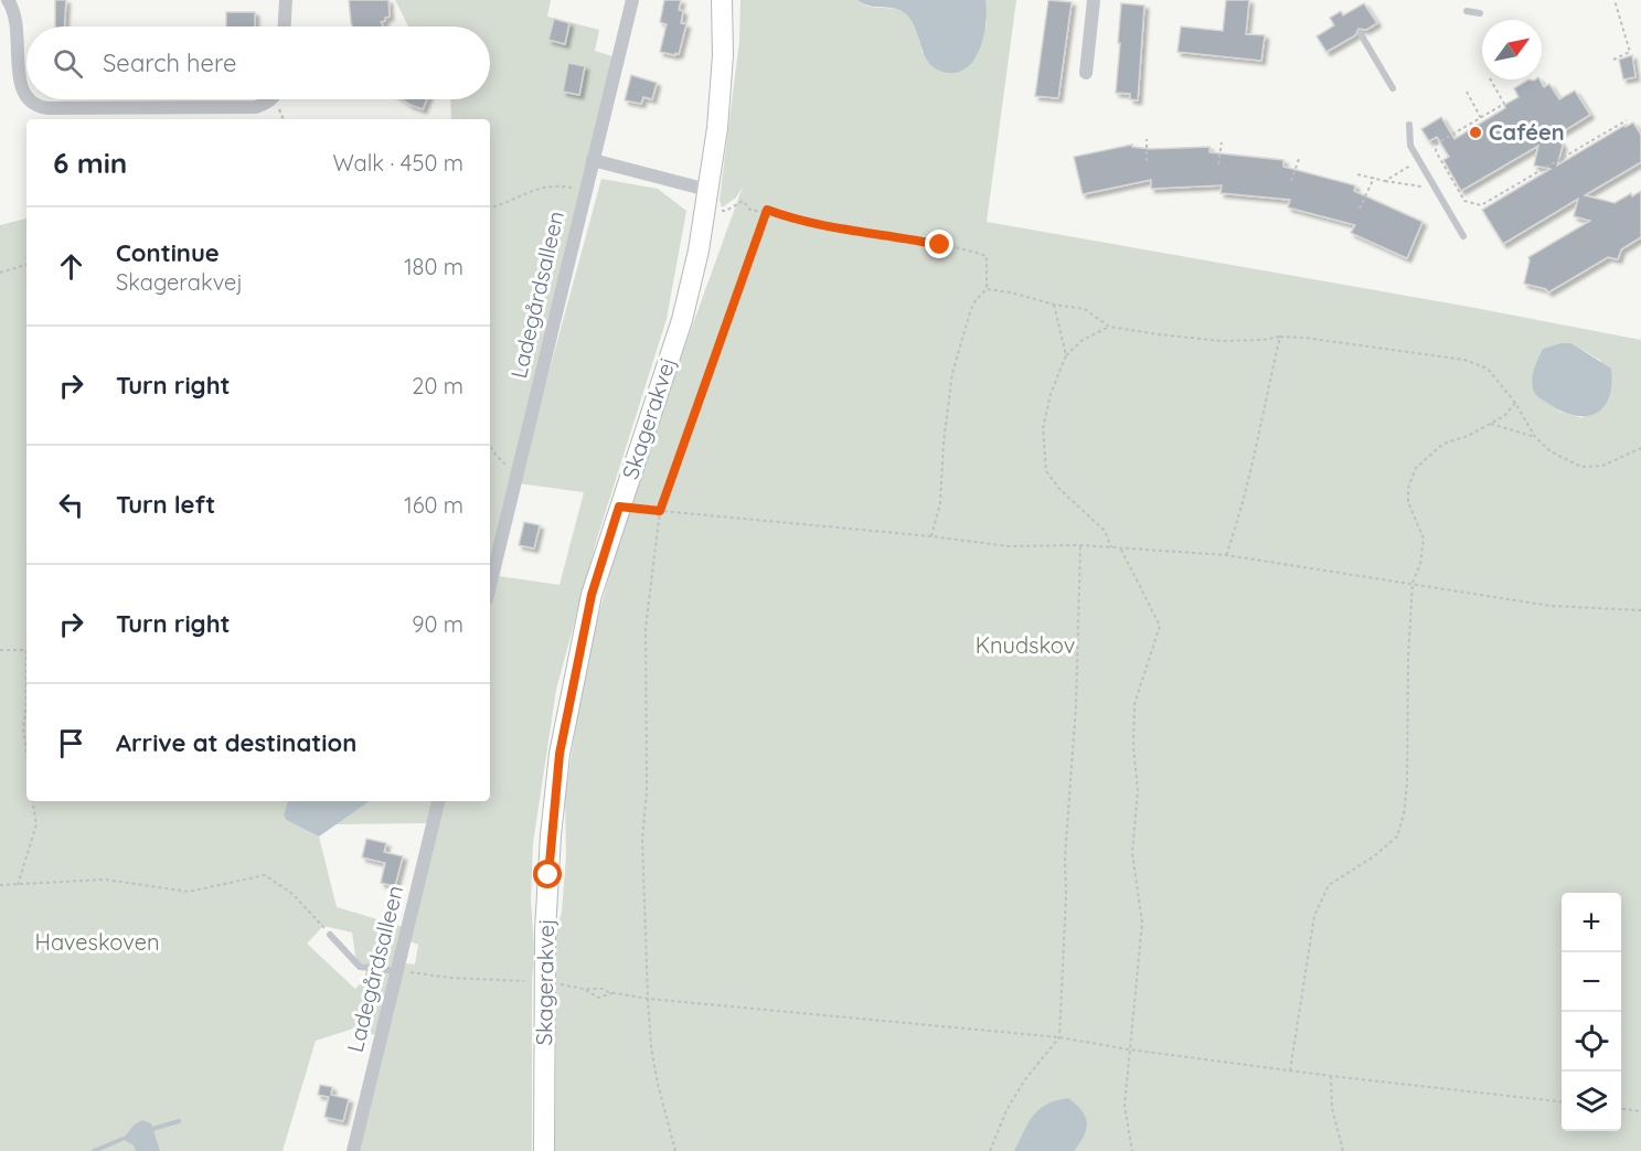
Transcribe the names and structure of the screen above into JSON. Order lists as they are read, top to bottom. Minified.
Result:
{"streets":{"street":["Ladegårdsalleen","Skagerakvej"]},"parks":["Knudskov","Haveskoven"],"places":["Caféen"],"north":"top right","page":{"search":"Search here","heading":["6 min","Walk · 450 m"],"list":[["Continue","Skagerakvej","180 m"],["Turn right","20 m"],["Turn left","160 m"],["Turn right","90 m"],"Arrive at destination"],"map_buttons":["+","−"]}}
